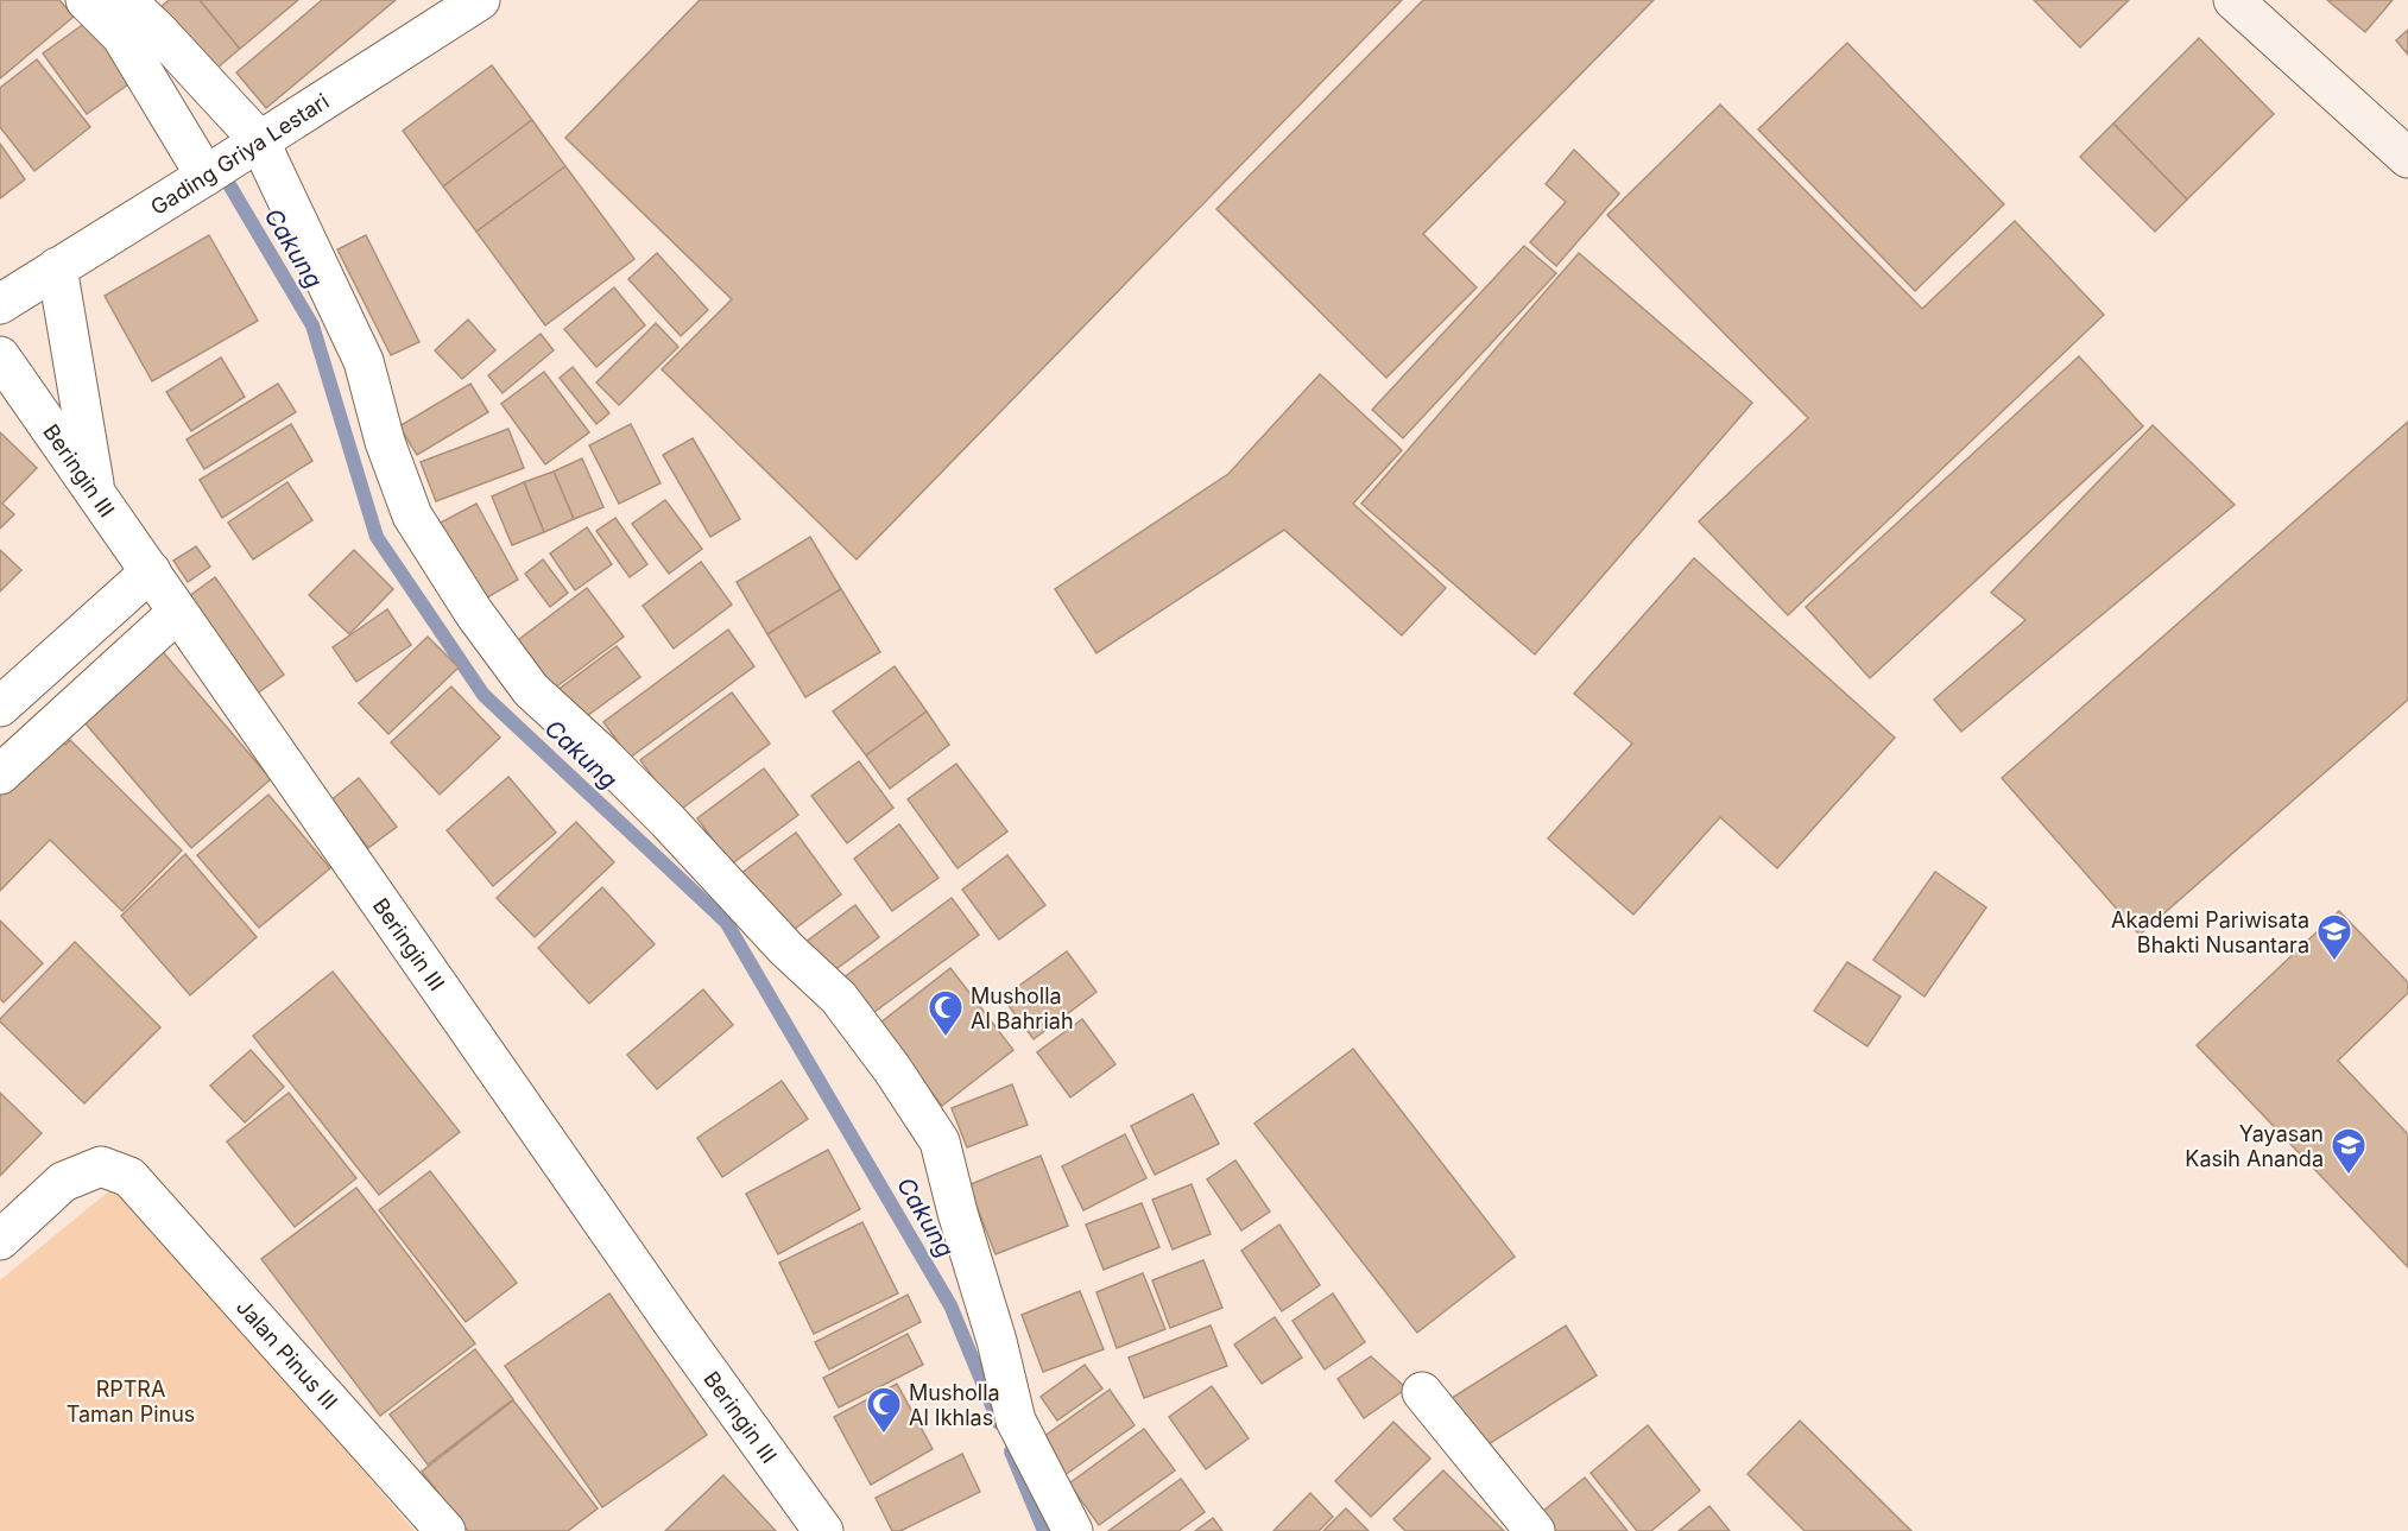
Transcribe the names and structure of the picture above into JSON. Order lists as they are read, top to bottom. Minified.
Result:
{"streets":{"street":["Gading Griya Lestari","Beringin III","Jalan Pinus III"]},"water":["Cakung"],"parks":["RPTRA Taman Pinus"],"places":{"school or university":["Akademi Pariwisata Bhakti Nusantara","Yayasan Kasih Ananda"],"mosque":["Musholla Al Bahriah","Musholla Al Ikhlas"]}}
